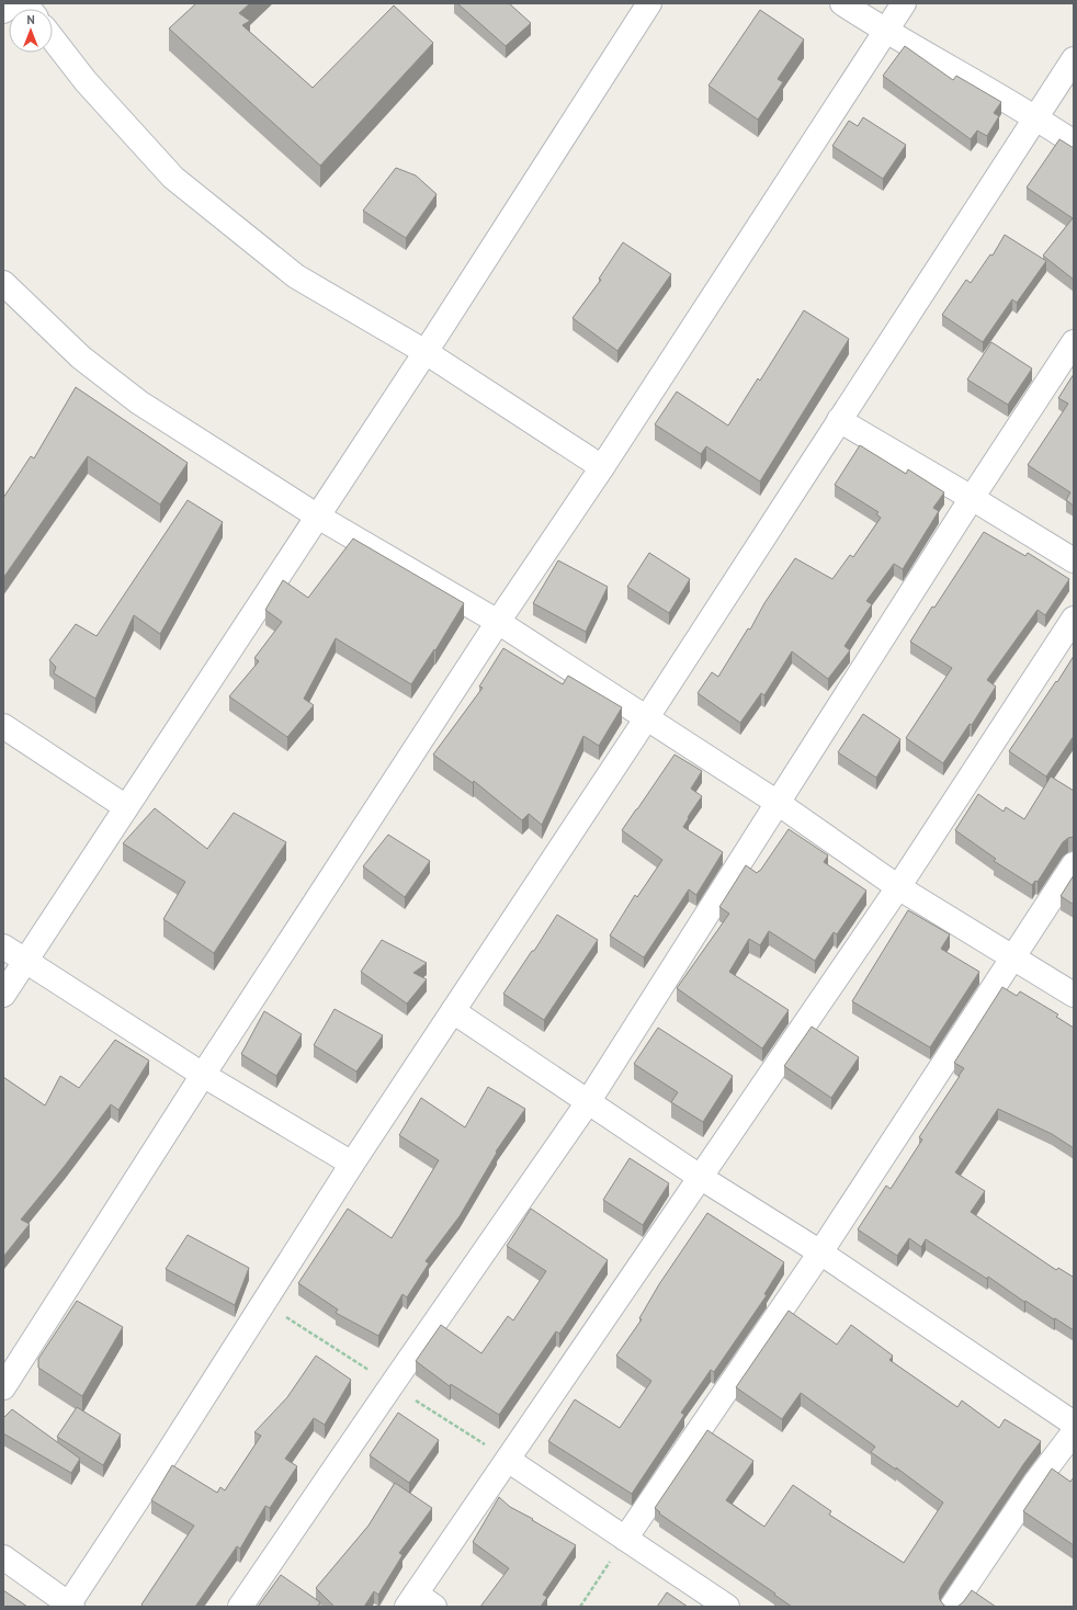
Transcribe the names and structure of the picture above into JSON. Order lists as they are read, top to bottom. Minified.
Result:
{"north":"top"}
